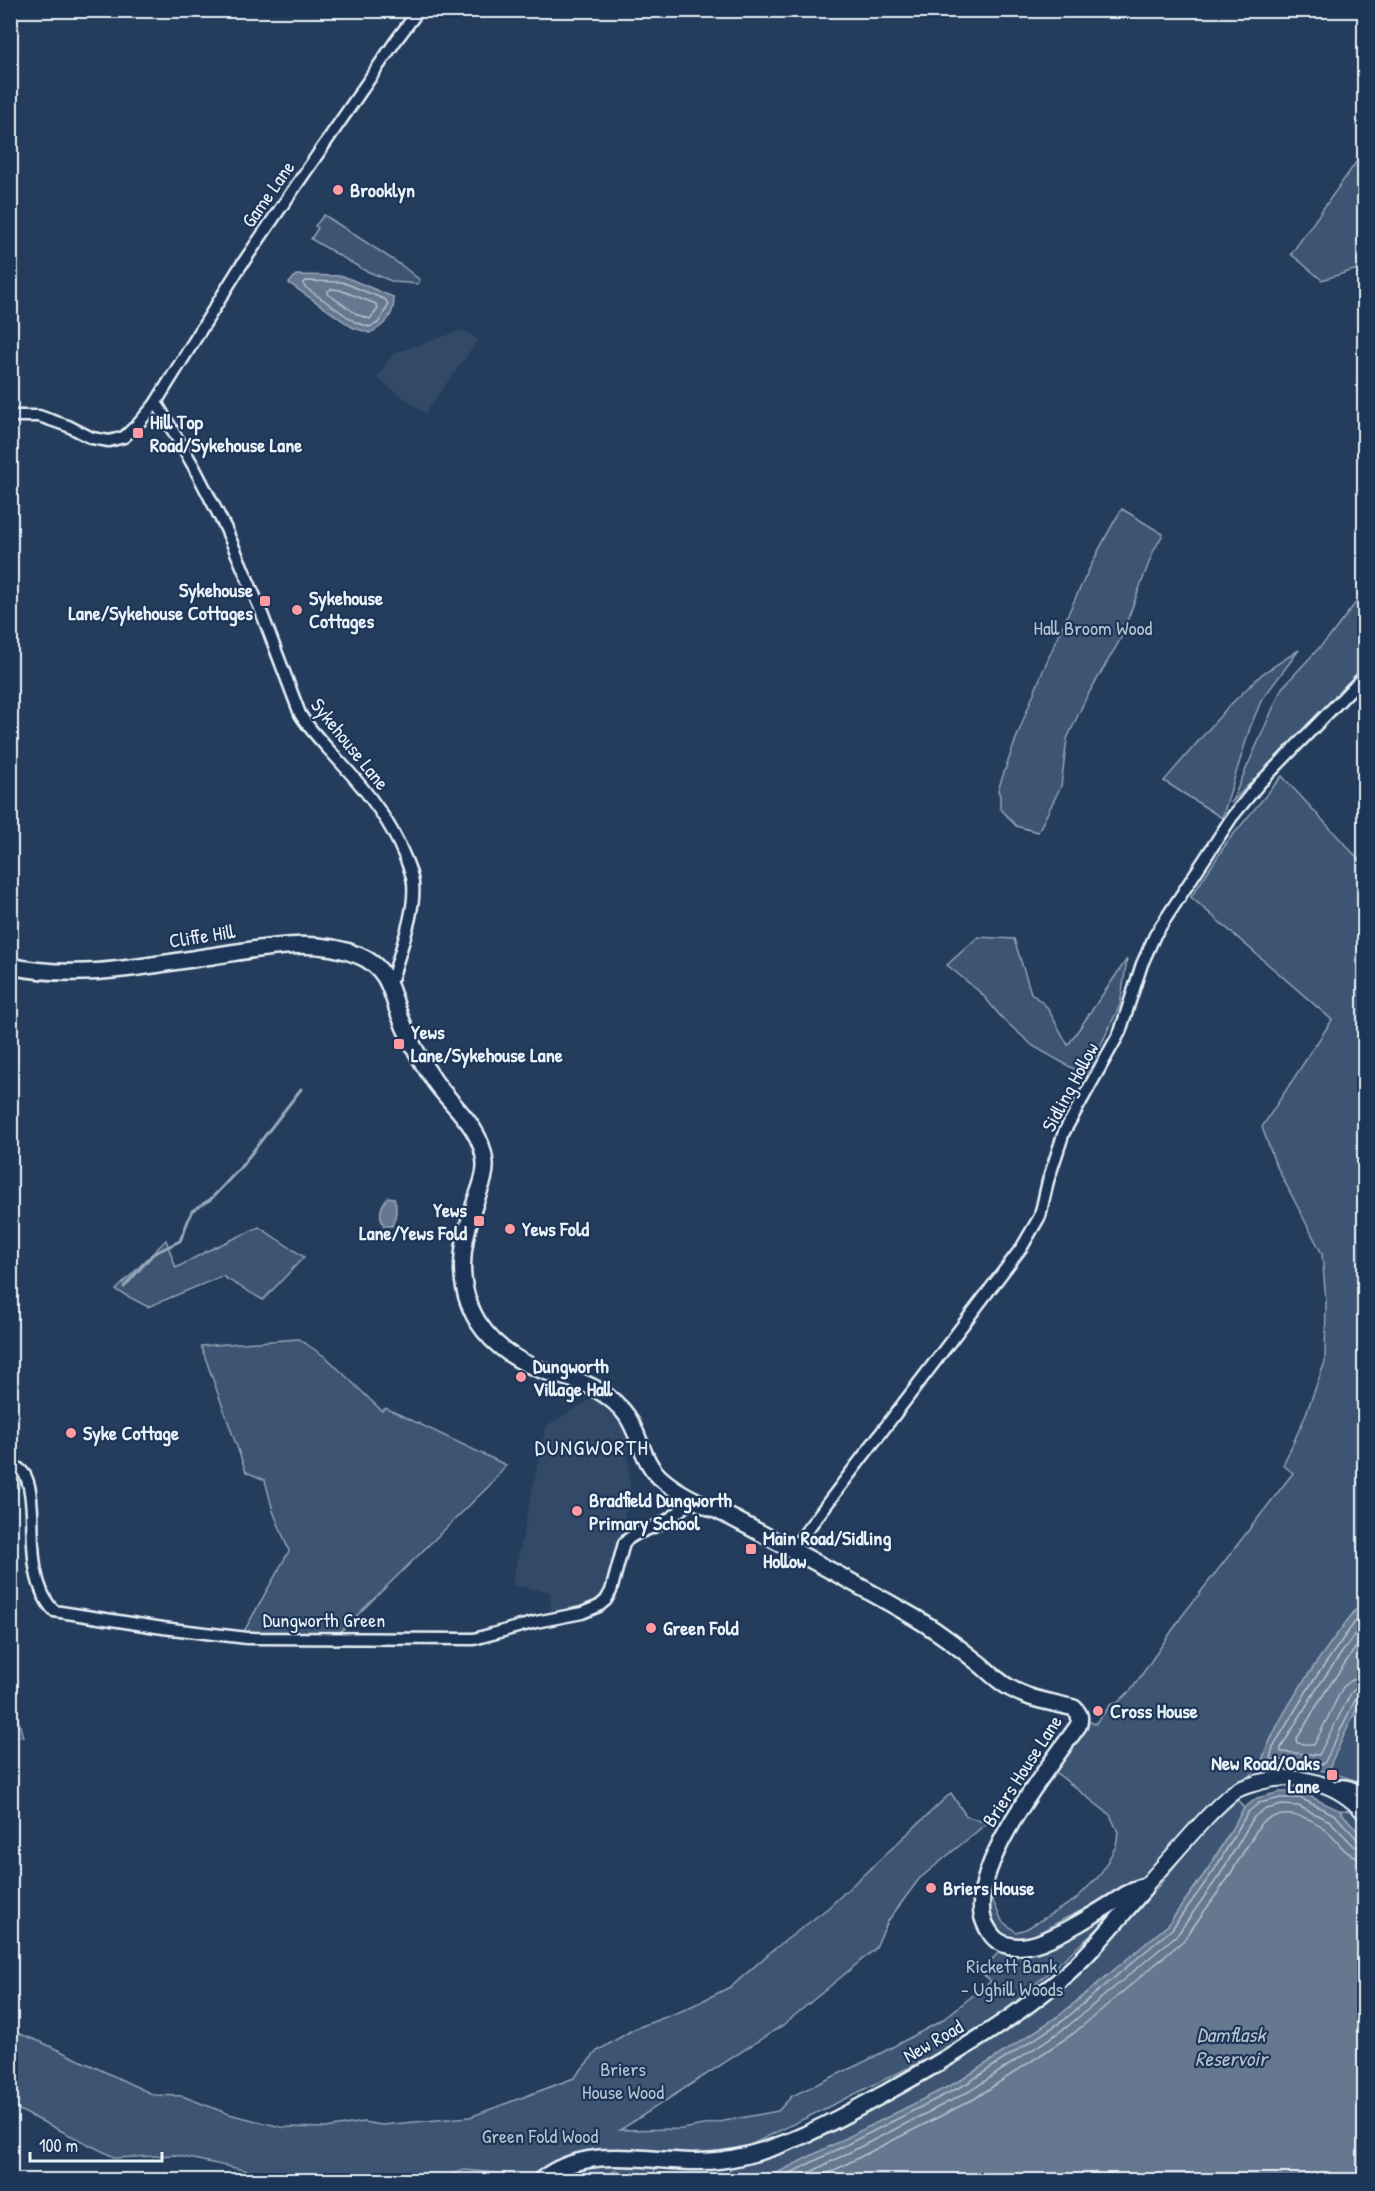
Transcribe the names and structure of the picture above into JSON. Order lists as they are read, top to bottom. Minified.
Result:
{"streets":{"main road":["Cliffe Hill","Briers House Lane","New Road"],"street":["Game Lane","Sykehouse Lane","Sidling Hollow","Dungworth Green"]},"crossings":[["Game Lane","Sykehouse Lane"],["Sykehouse Lane","Cliffe Hill"],["Sidling Hollow","Briers House Lane"],["Briers House Lane","New Road"]],"districts":["DUNGWORTH"],"water":["Damflask Reservoir"],"parks":["Hall Broom Wood","Rickett Bank - Ughill Woods","Briers House Wood","Green Fold Wood"],"places":{"other":["Brooklyn","Sykehouse Cottages","Yews Fold","Dungworth Village Hall","Syke Cottage","Bradfield Dungworth Primary School","Green Fold","Cross House","Briers House"],"transit":["Hill Top Road/Sykehouse Lane","Sykehouse Lane/Sykehouse Cottages","Yews Lane/Sykehouse Lane","Yews Lane/Yews Fold","Main Road/Sidling Hollow","New Road/Oaks Lane"]},"scale_bar":"100 m"}
